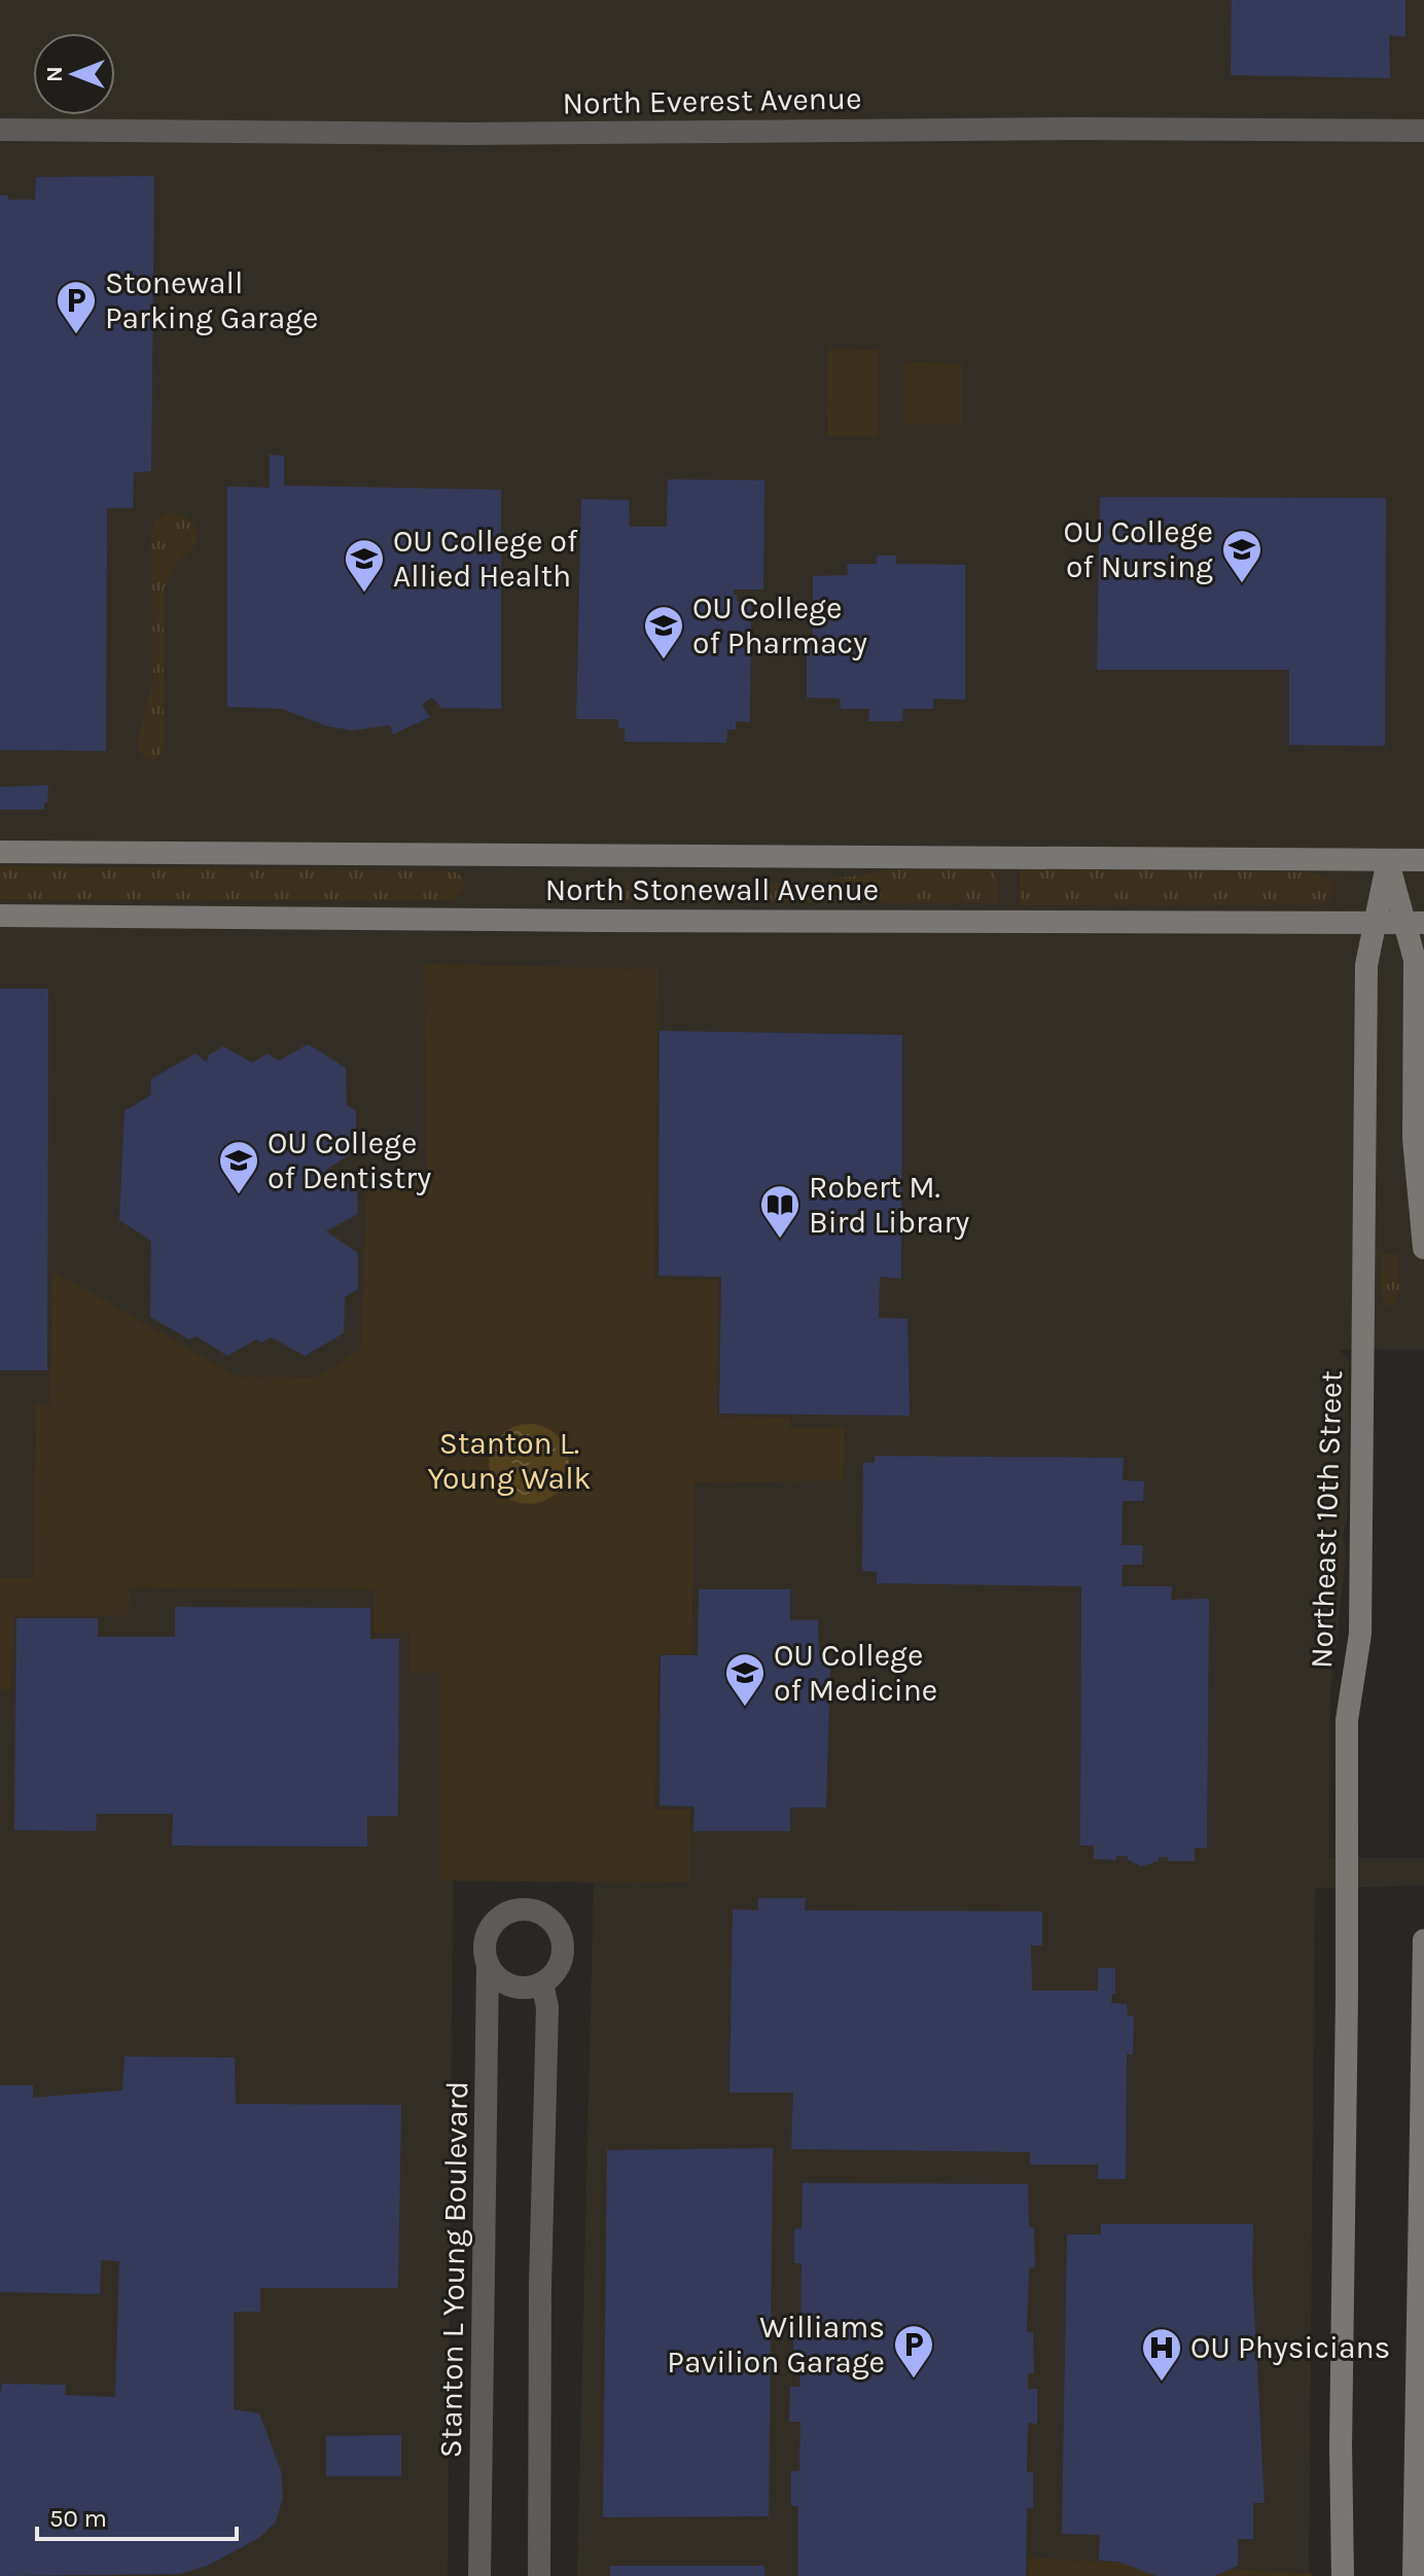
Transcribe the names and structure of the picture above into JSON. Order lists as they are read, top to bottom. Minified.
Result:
{"streets":{"main road":["North Stonewall Avenue","Northeast 10th Street"],"street":["North Everest Avenue","Stanton L Young Boulevard"]},"crossings":[["North Stonewall Avenue","Northeast 10th Street"]],"parks":["Stanton L. Young Walk"],"places":{"parking":["Stonewall Parking Garage","Williams Pavilion Garage"],"school or university":["OU College of Nursing","OU College of Allied Health","OU College of Pharmacy","OU College of Dentistry","OU College of Medicine"],"library":["Robert M. Bird Library"],"hospital":["OU Physicians"]},"scale_bar":"50 m","north":"left"}
